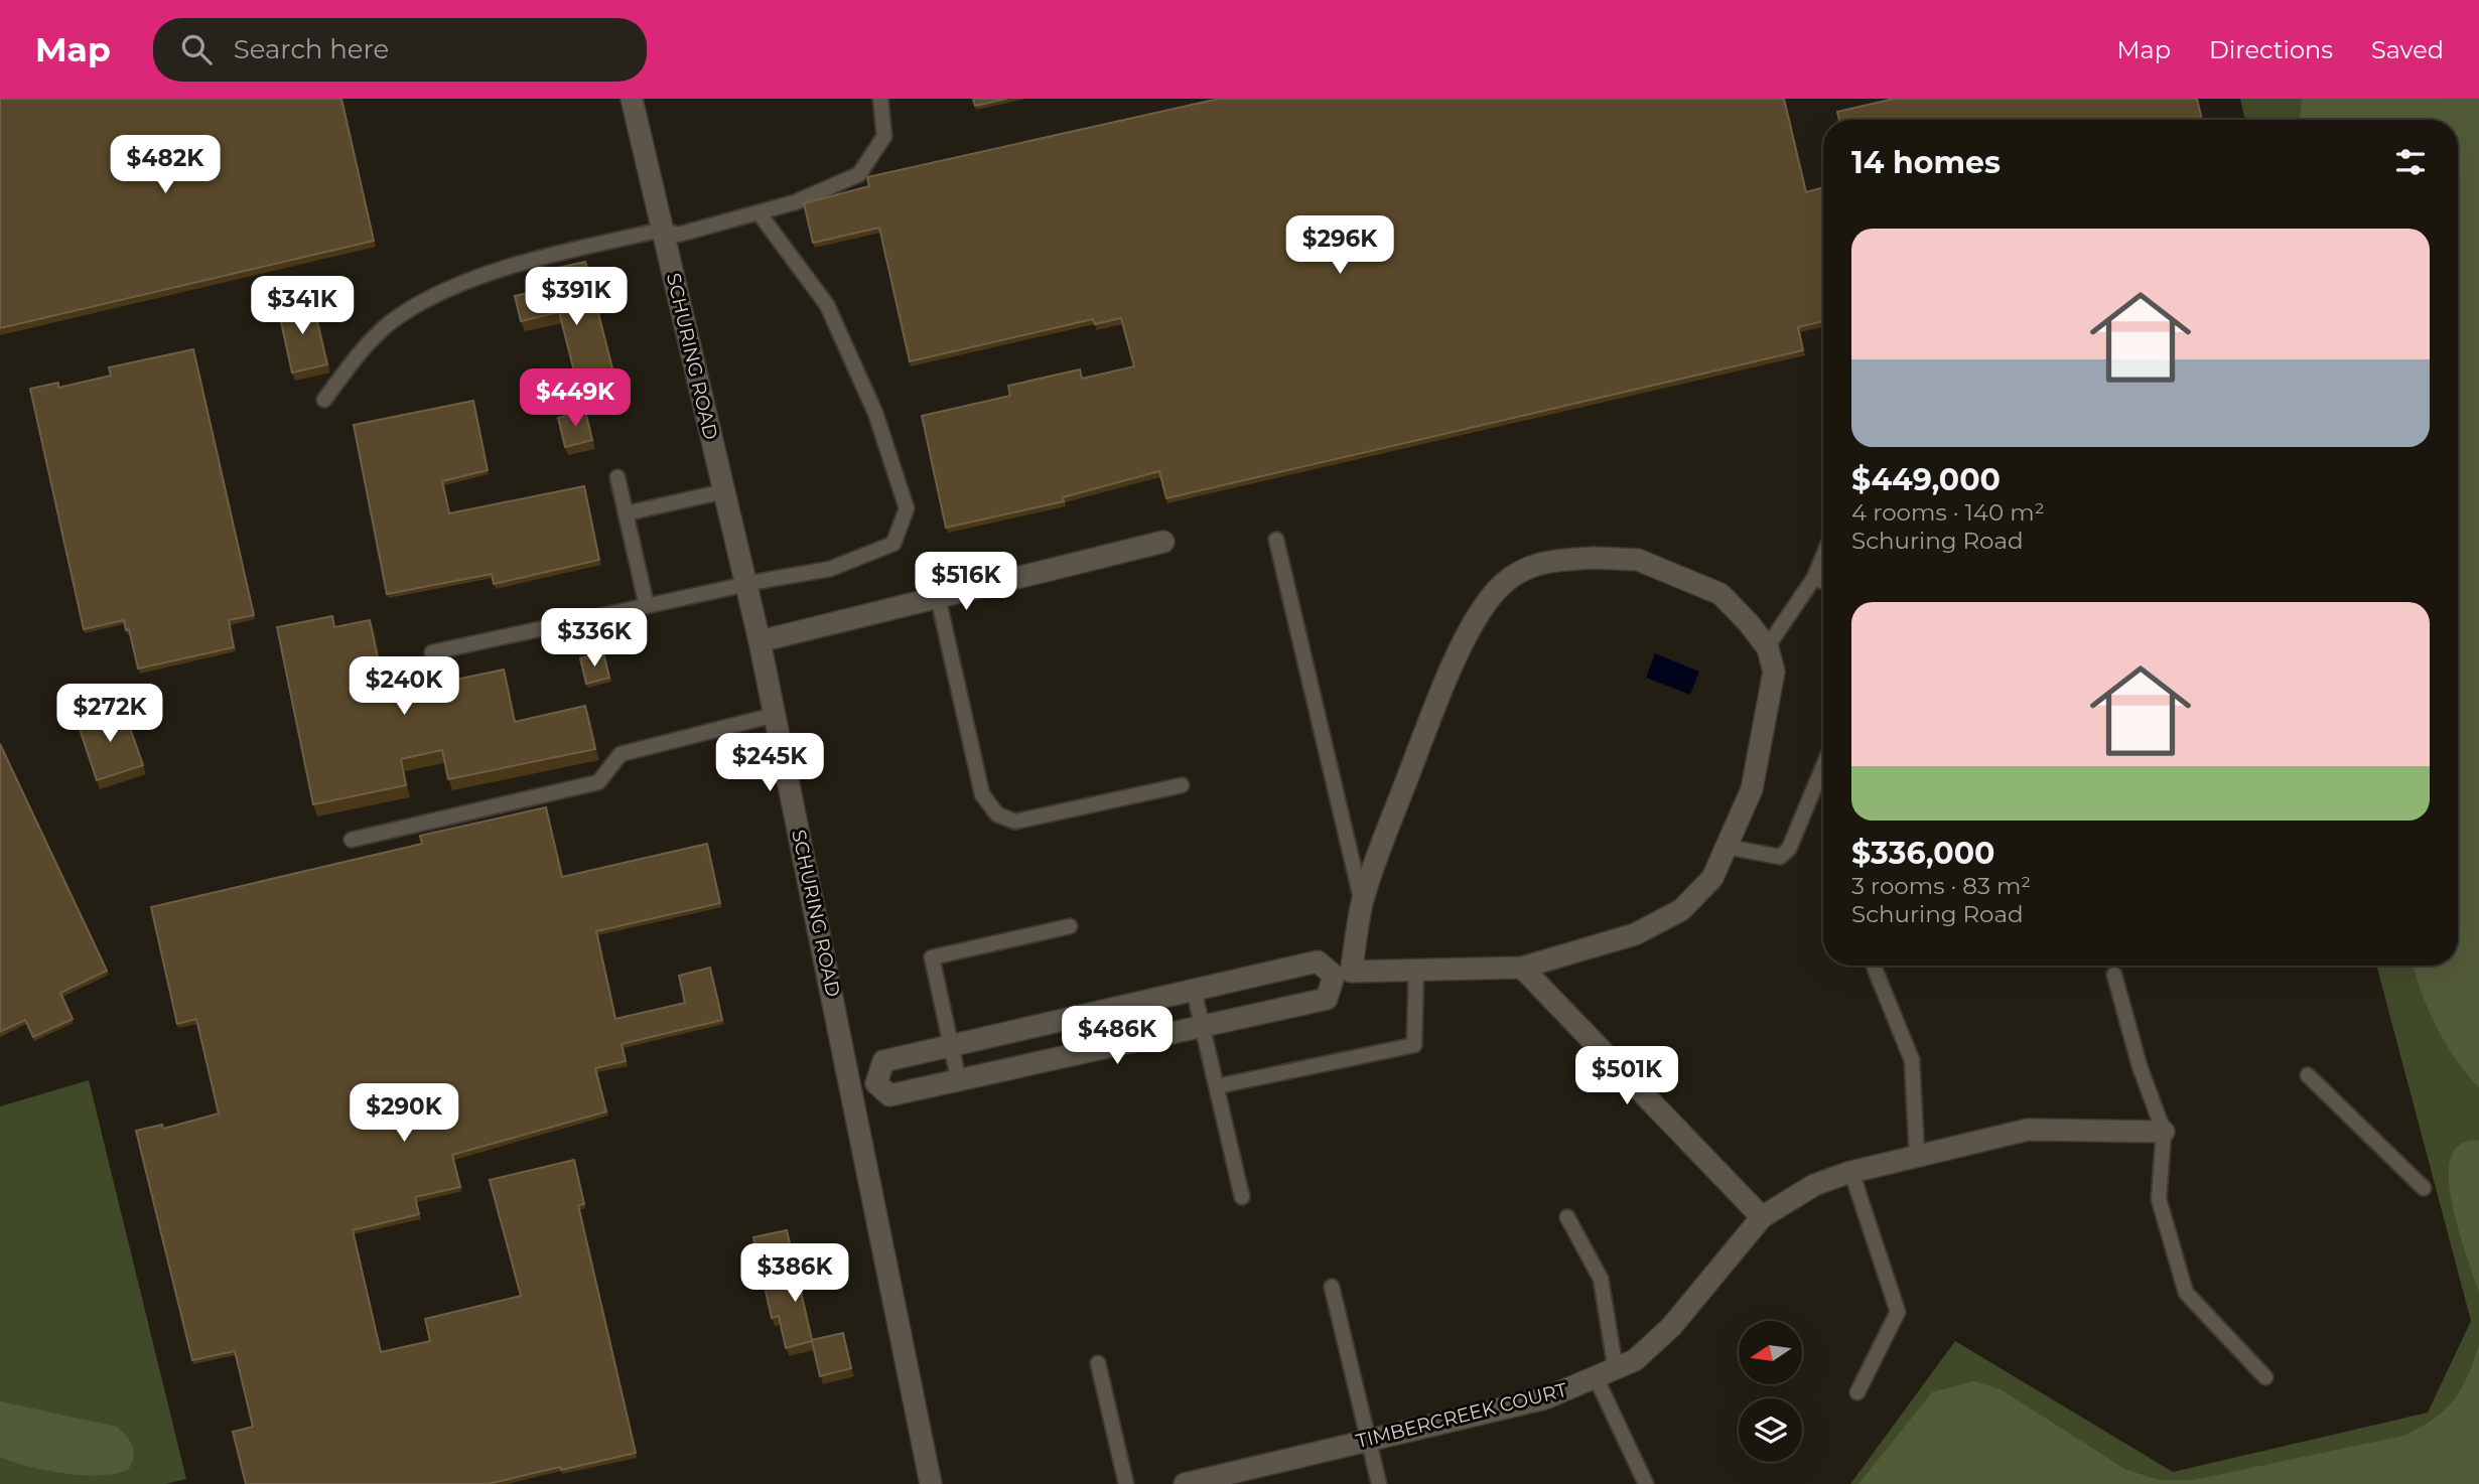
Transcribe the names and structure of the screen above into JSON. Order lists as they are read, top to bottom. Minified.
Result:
{"streets":{"street":["SCHURING ROAD","TIMBERCREEK COURT"]},"north":"left","page":{"header":"Map","search":"Search here","nav":["Map","Directions","Saved"],"heading":"14 homes","price":["$482K","$296K","$391K","$341K","$449K","$516K","$336K","$240K","$272K","$245K","$486K","$501K","$290K","$386K"],"list":[{"name":"$449,000","note":"4 rooms · 140 m² · Schuring Road"},{"name":"$336,000","note":"3 rooms · 83 m² · Schuring Road"}]}}
